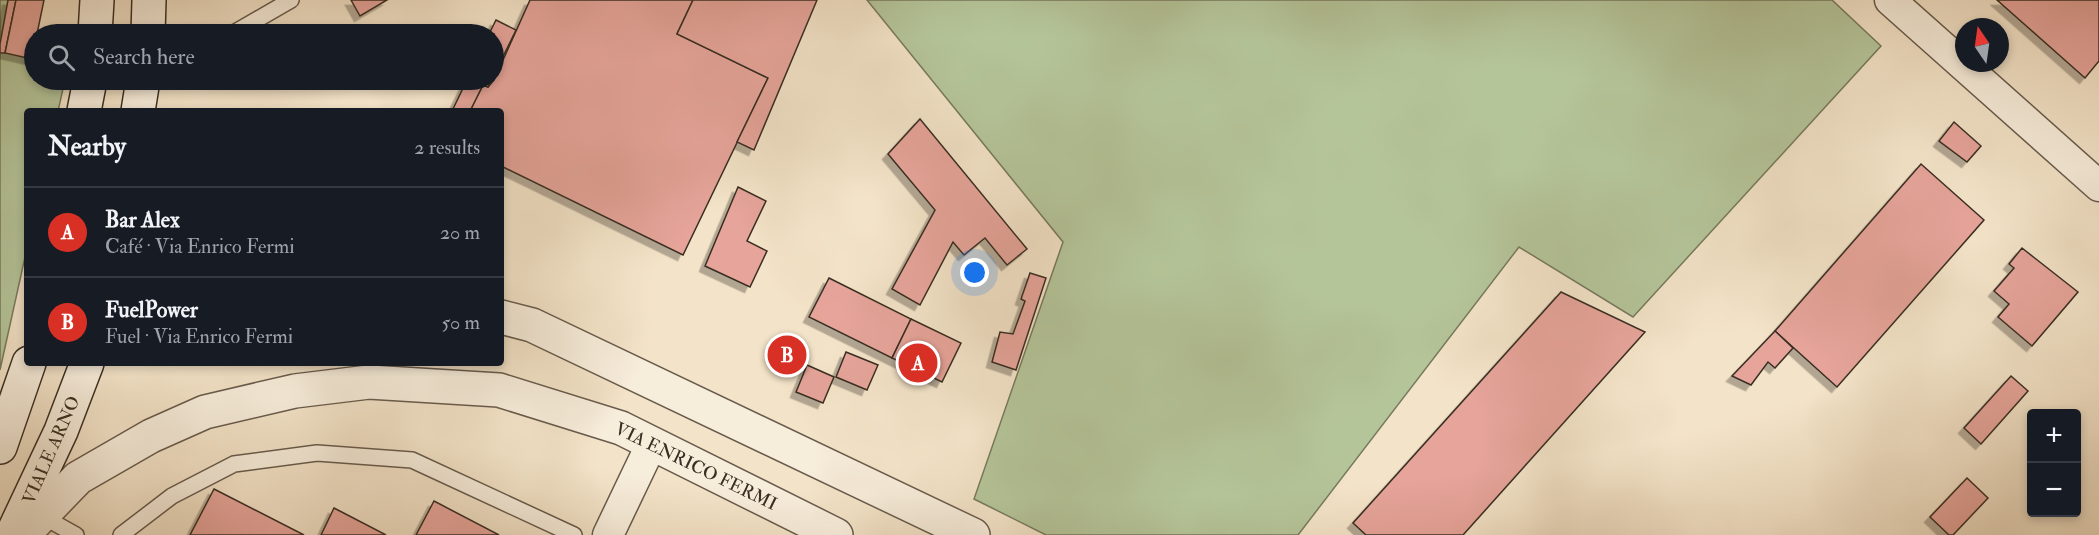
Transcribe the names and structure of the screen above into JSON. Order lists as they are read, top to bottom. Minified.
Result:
{"streets":{"street":["VIALE ARNO","VIA ENRICO FERMI"]},"north":"top","page":{"search":"Search here","heading":["Nearby","2 results"],"list":[{"mark":"A","name":"Bar Alex","note":"Café · Via Enrico Fermi","value":"20 m"},{"mark":"B","name":"FuelPower","note":"Fuel · Via Enrico Fermi","value":"50 m"}],"pins":["B","A"],"map_buttons":["+","−"]}}
